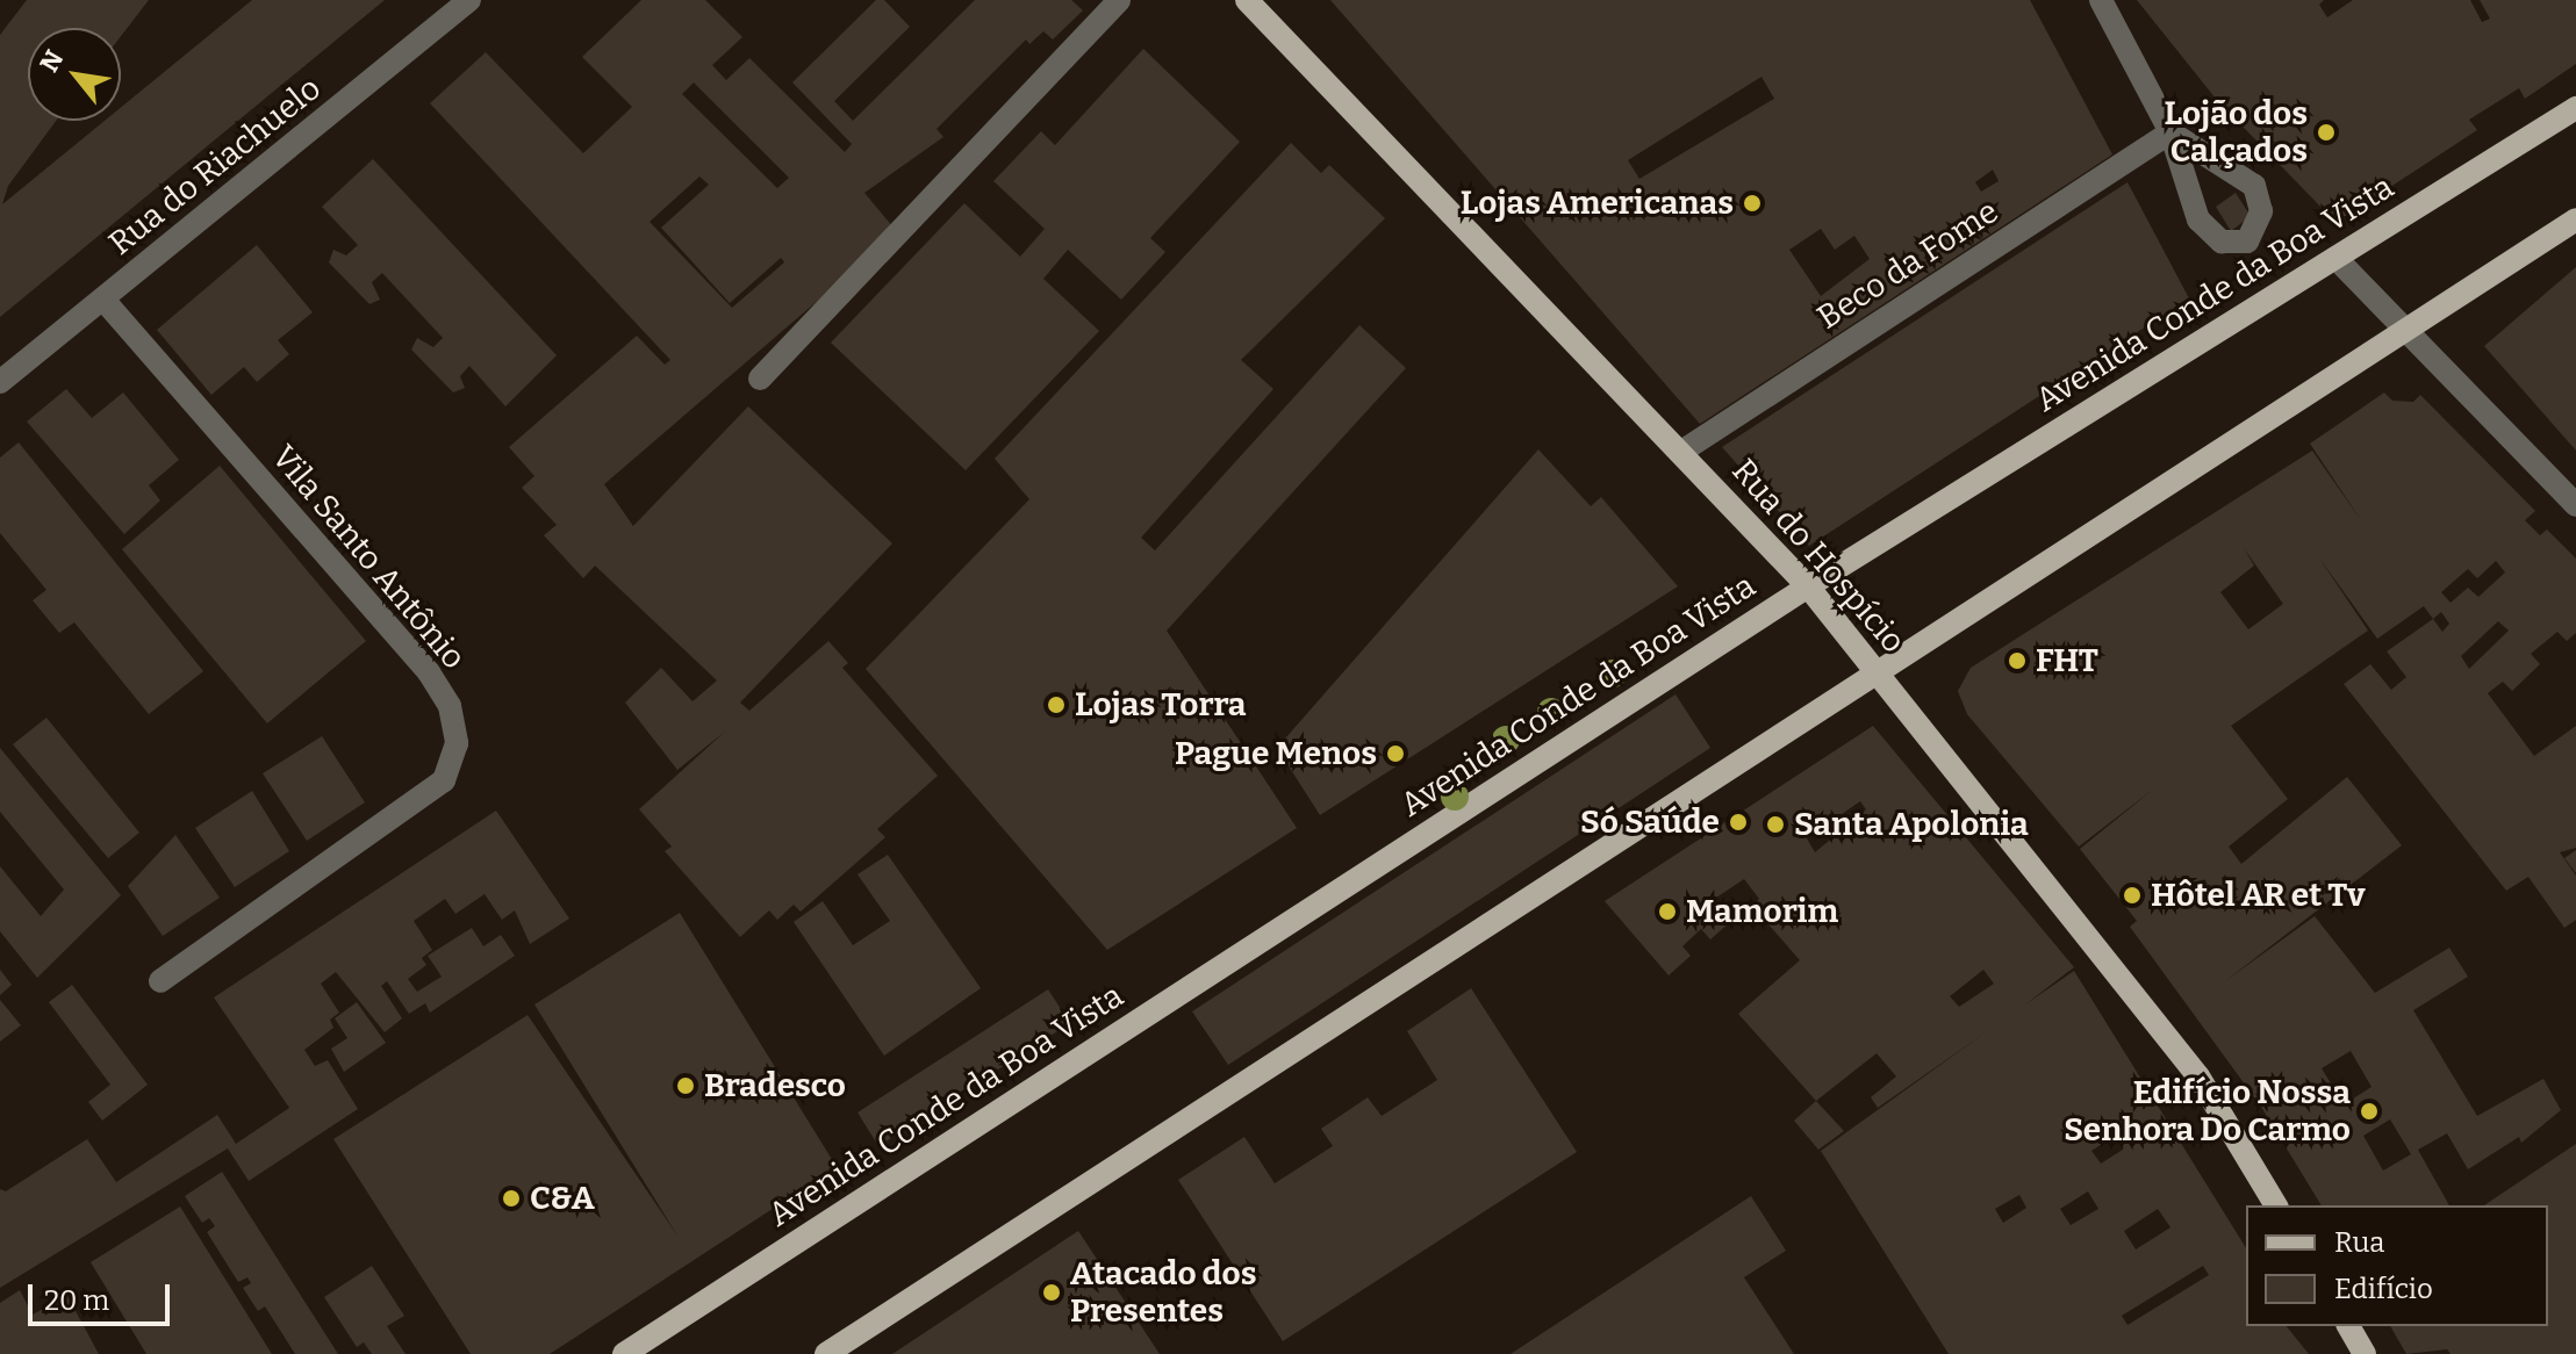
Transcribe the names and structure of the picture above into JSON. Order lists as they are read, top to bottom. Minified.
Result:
{"streets":{"main road":["Avenida Conde da Boa Vista","Rua do Hospício"],"street":["Rua do Riachuelo","Beco da Fome","Vila Santo Antônio"]},"crossings":[["Rua do Riachuelo","Vila Santo Antônio"],["Beco da Fome","Rua do Hospício"],["Avenida Conde da Boa Vista","Rua do Hospício"]],"places":["Lojão dos Calçados","Lojas Americanas","FHT","Lojas Torra","Pague Menos","Só Saúde","Santa Apolonia","Hôtel AR et Tv","Mamorim","Bradesco","Edifício Nossa Senhora Do Carmo","C&A","Atacado dos Presentes"],"legend":["Rua","Edifício"],"scale_bar":"20 m","north":"top left"}
